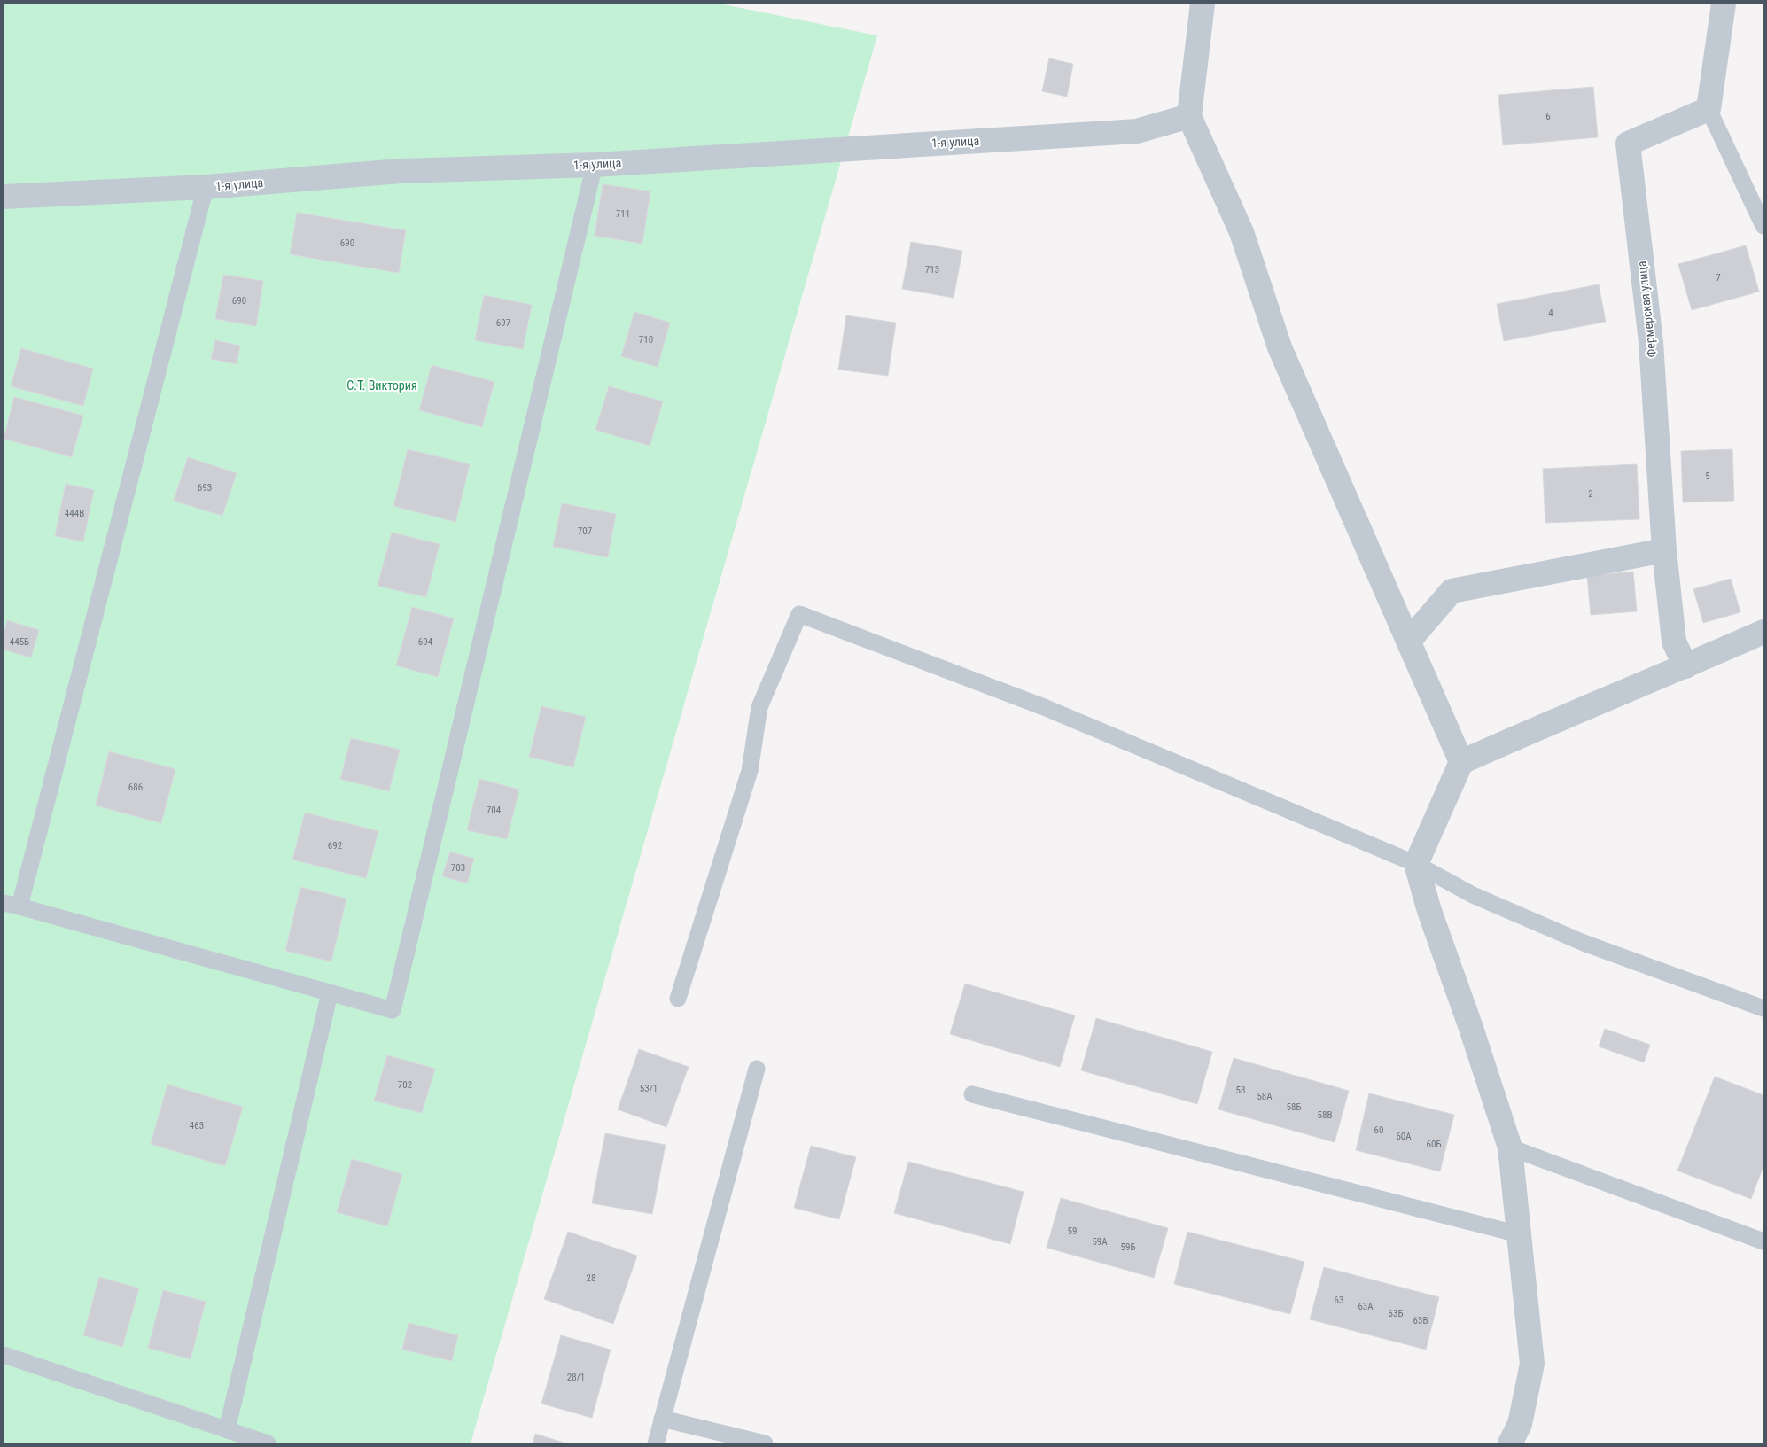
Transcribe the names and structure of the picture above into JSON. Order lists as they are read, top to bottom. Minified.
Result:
{"streets":{"street":["1-я улица","Фермерская улица"]},"parks":["С.Т. Виктория"],"house_numbers":["6","711","690","713","7","690","4","697","710","5","693","2","444В","707","445Б","694","686","704","692","703","702","53/1","58","58А","58Б","58В","463","60","60А","60Б","59","59А","59Б","28","63","63А","63Б","63В","28/1"]}
